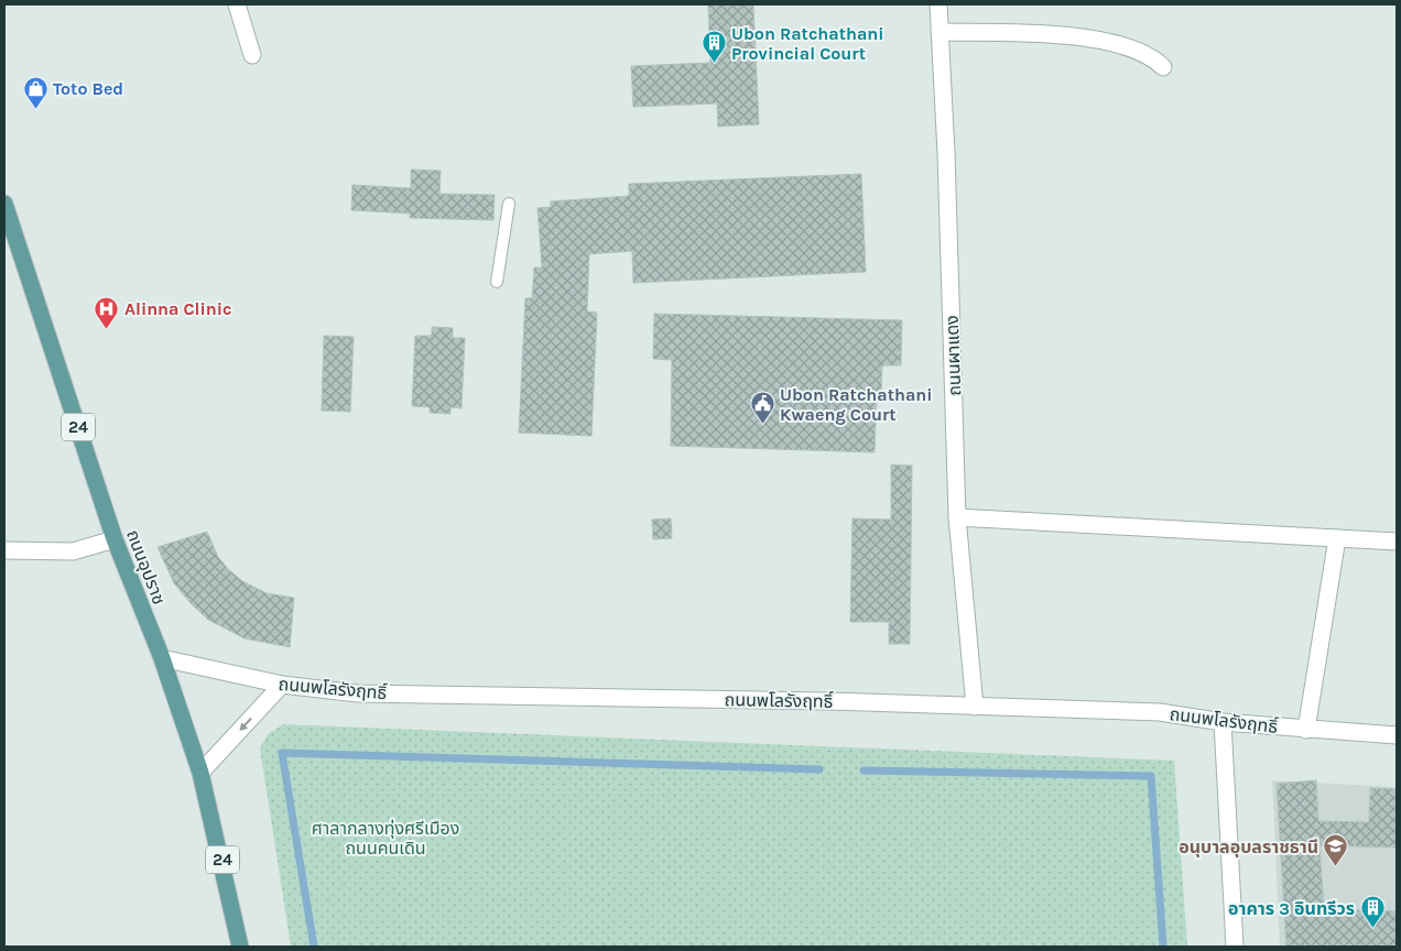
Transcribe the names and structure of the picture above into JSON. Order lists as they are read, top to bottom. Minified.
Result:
{"streets":{"main road":["24","ถนนอุปราช"],"street":["ถนนผาแดง","ถนนพโลรังฤทธิ์"]},"crossings":[["ถนนผาแดง","ถนนพโลรังฤทธิ์"],["ถนนอุปราช","ถนนพโลรังฤทธิ์"]],"parks":["ศาลากลางทุ่งศรีเมือง ถนนคนเดิน"],"places":{"building":["Ubon Ratchathani Provincial Court","อาคาร 3 อินทรีวร"],"shop":["Toto Bed"],"hospital":["Alinna Clinic"],"public building":["Ubon Ratchathani Kwaeng Court"],"school or university":["อนุบาลอุบลราชธานี"]}}
